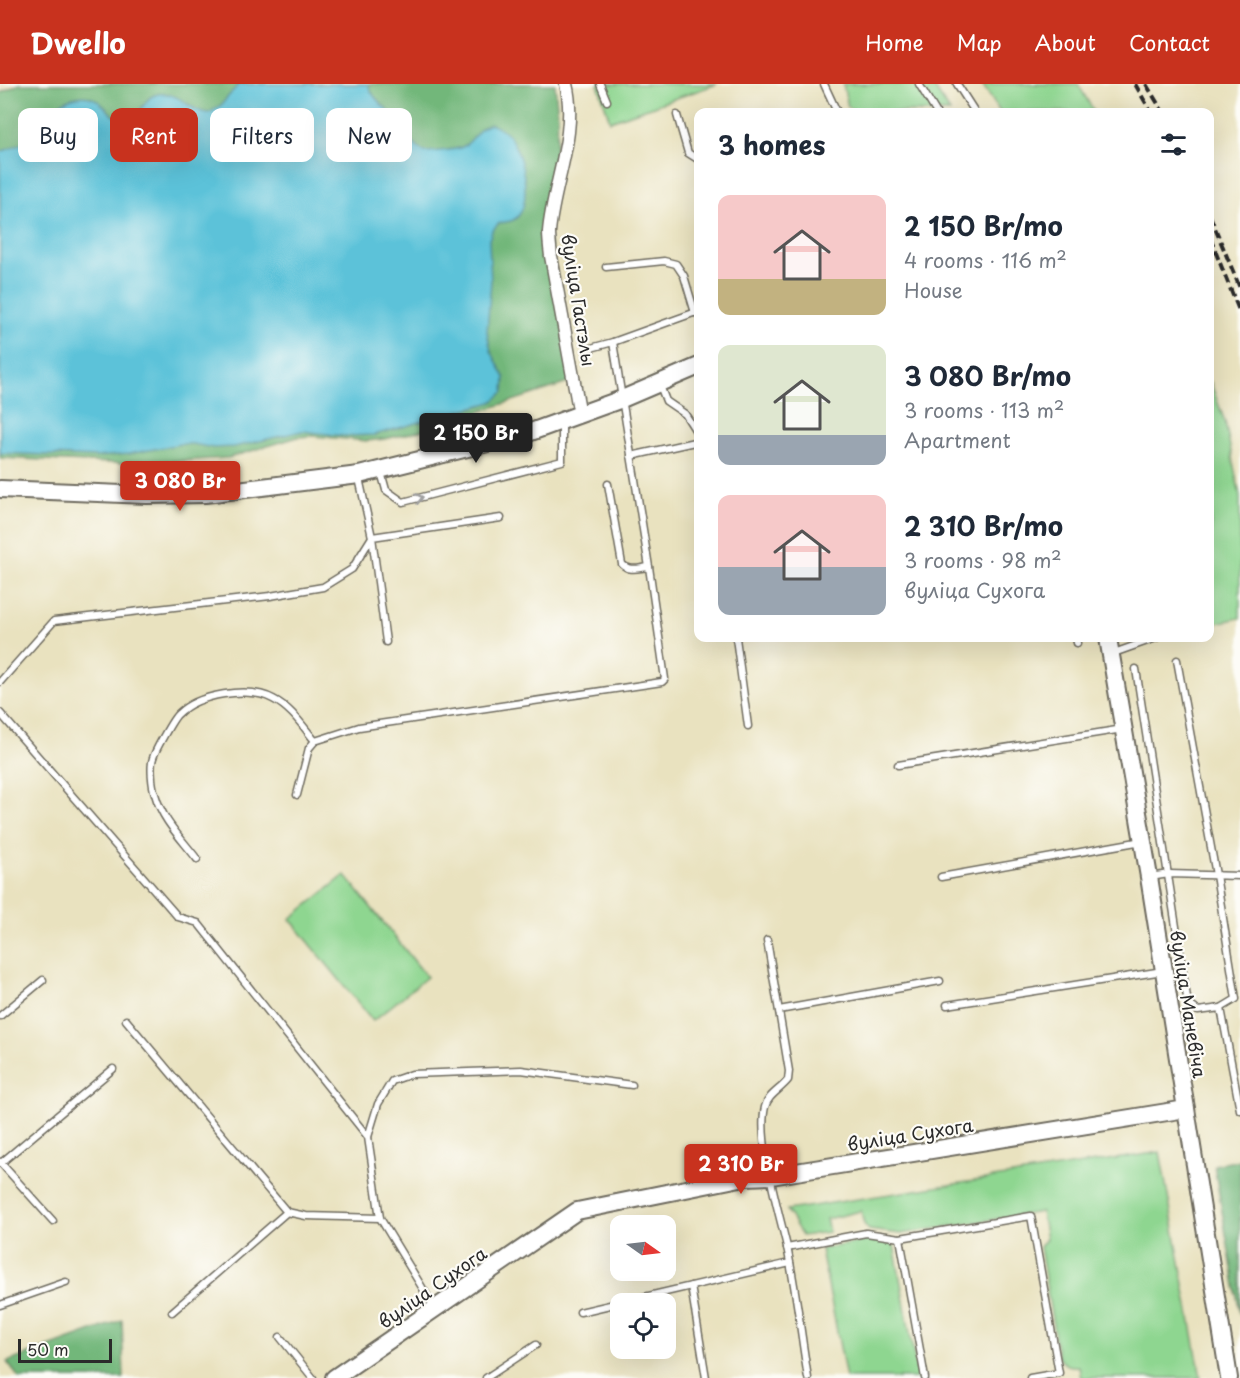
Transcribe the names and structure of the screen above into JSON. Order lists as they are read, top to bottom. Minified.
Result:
{"streets":{"street":["вуліца Гастэлы","вуліца Маневіча","вуліца Сухога"]},"crossings":[["вуліца Маневіча","вуліца Сухога"]],"scale_bar":"50 m","north":"right","page":{"header":"Dwello","nav":["Home","Map","About","Contact"],"chip":["Buy","Rent","Filters","New"],"heading":"3 homes","list":[{"name":"2 150 Br/mo","note":"4 rooms · 116 m² · House"},{"name":"3 080 Br/mo","note":"3 rooms · 113 m² · Apartment"},{"name":"2 310 Br/mo","note":"3 rooms · 98 m² · вуліца Сухога"}],"price":["2 150 Br","3 080 Br","2 310 Br"],"scale":"50 m"}}
